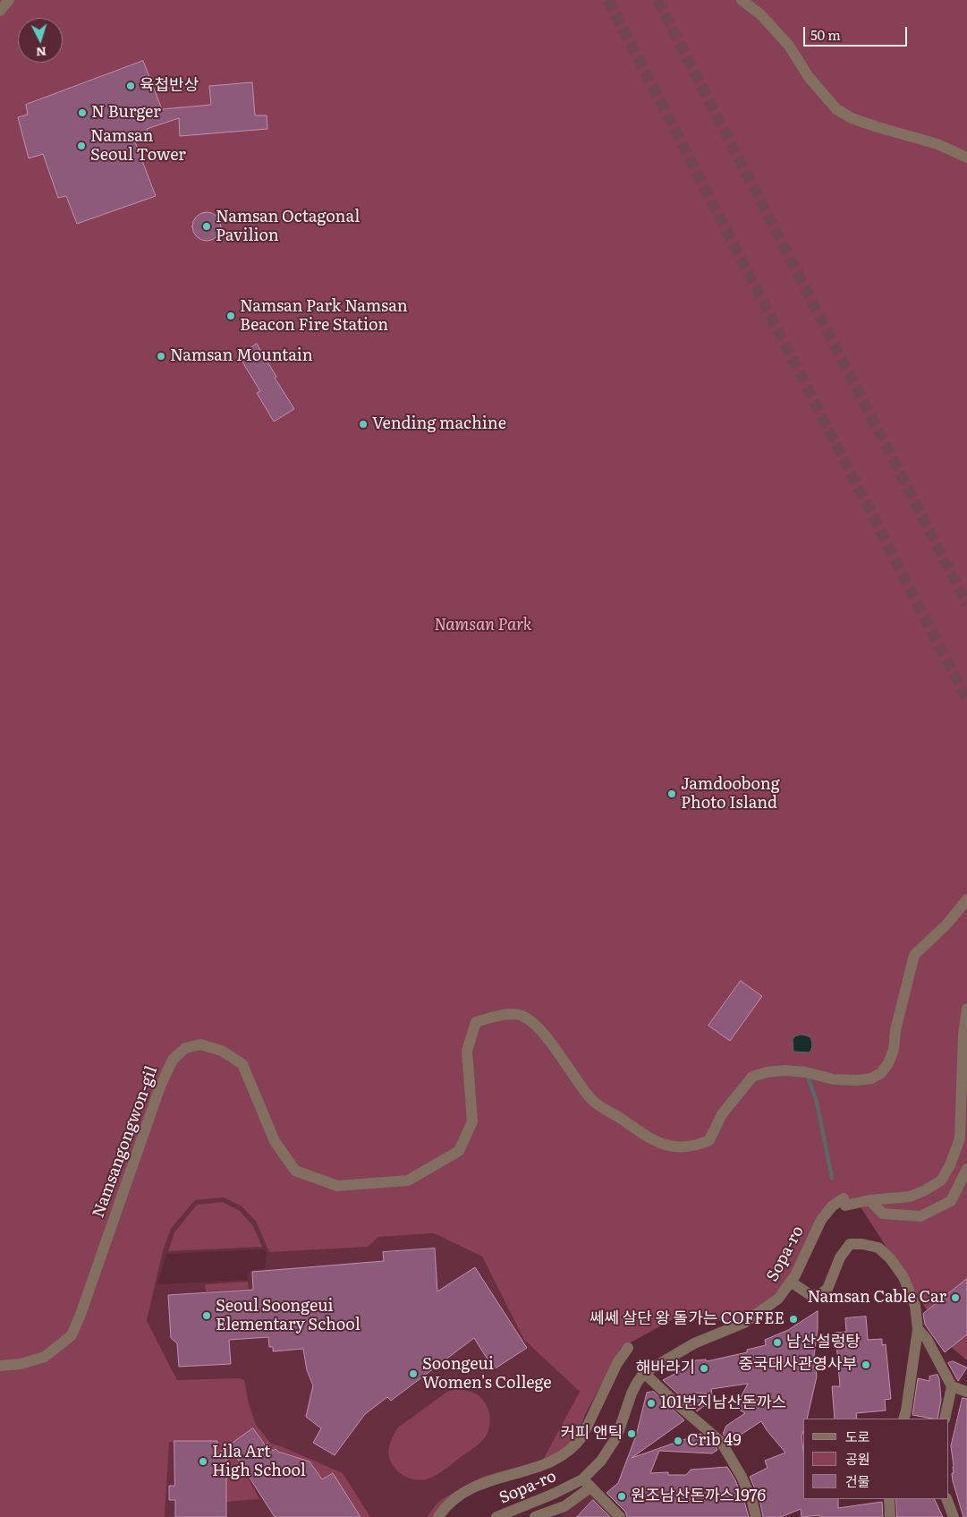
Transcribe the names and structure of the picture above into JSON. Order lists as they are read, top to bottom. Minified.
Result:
{"streets":{"street":["Namsangongwon-gil","Sopa-ro"]},"parks":["Namsan Park"],"places":["육첩반상","N Burger","Namsan Seoul Tower","Namsan Octagonal Pavilion","Namsan Park Namsan Beacon Fire Station","Namsan Mountain","Vending machine","Jamdoobong Photo Island","Namsan Cable Car","Seoul Soongeui Elementary School","쎄쎄 살단 왕 돌가는 COFFEE","남산설렁탕","중국대사관영사부","해바라기","Soongeui Women's College","101번지남산돈까스","커피 앤틱","Crib 49","Lila Art High School","원조남산돈까스1976"],"legend":["도로","공원","건물"],"scale_bar":"50 m","north":"bottom"}
